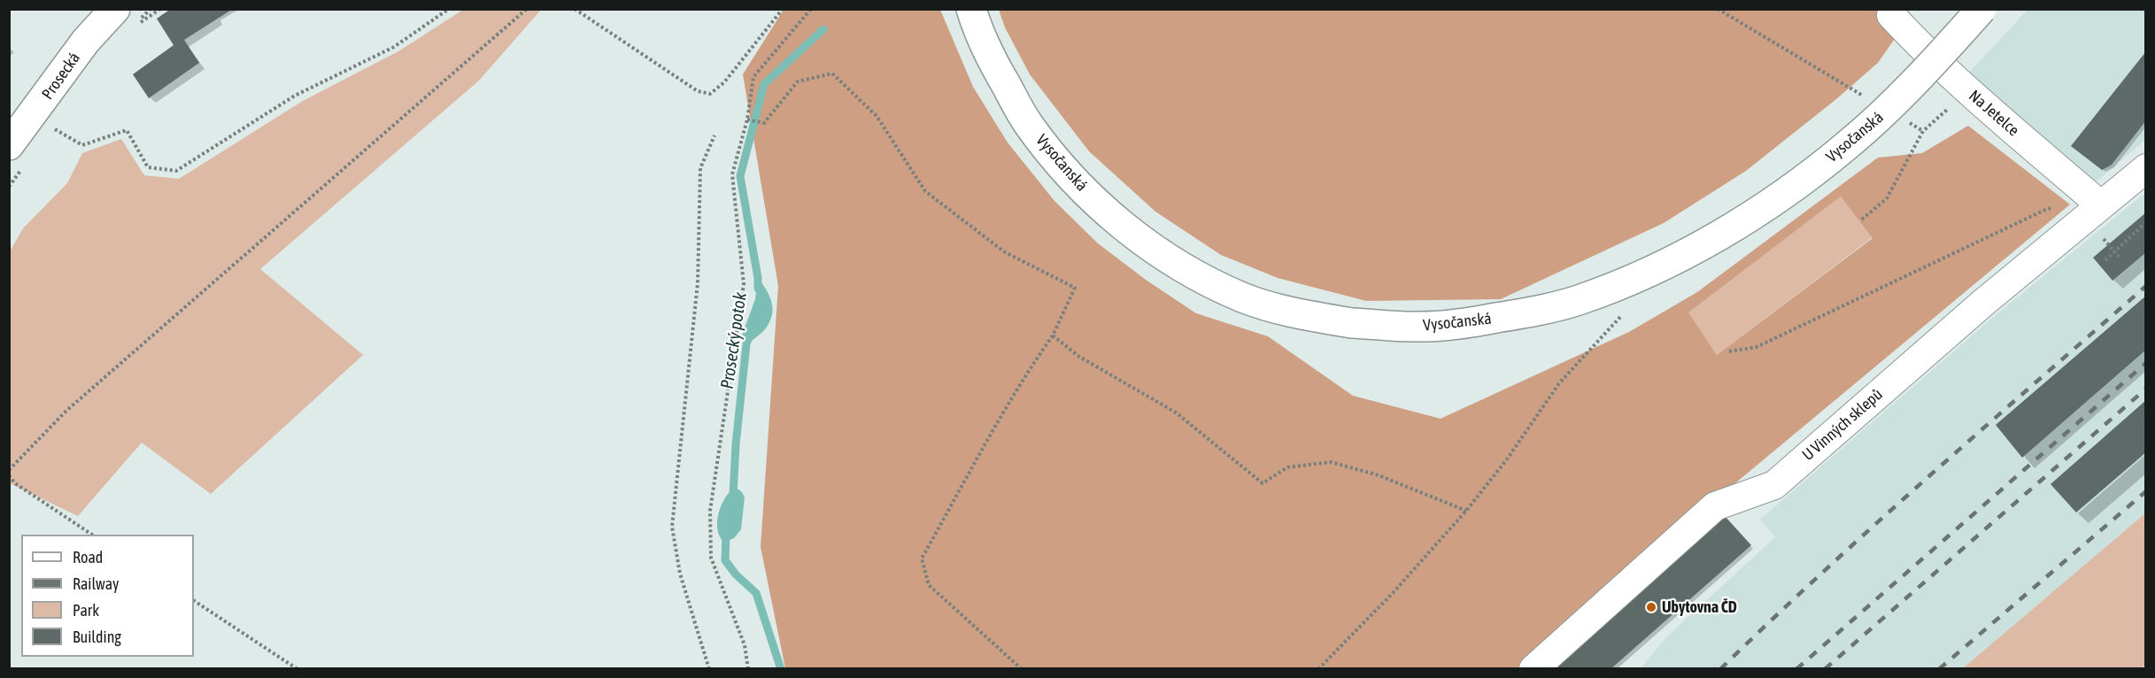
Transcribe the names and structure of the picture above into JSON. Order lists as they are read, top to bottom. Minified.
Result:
{"streets":{"main road":["Prosecká","Vysočanská"],"street":["Na Jetelce","U Vinných sklepů"]},"crossings":[["Na Jetelce","U Vinných sklepů"]],"water":["Prosecký potok"],"places":["Ubytovna ČD"],"legend":["Road","Railway","Park","Building"]}
